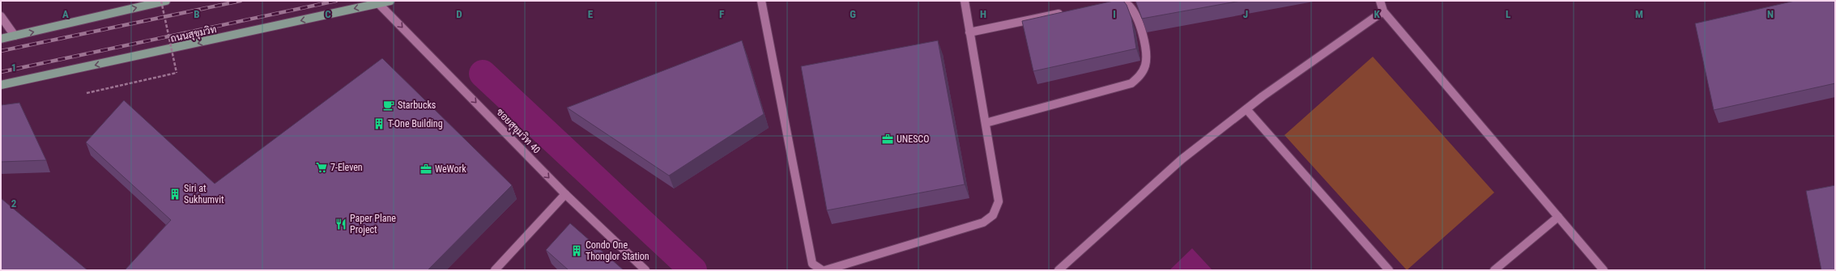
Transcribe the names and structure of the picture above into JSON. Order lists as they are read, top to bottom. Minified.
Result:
{"streets":{"main road":["ถนนสุขุมวิท"],"street":["ซอยสุขุมวิท 40"]},"crossings":[["ถนนสุขุมวิท","ซอยสุขุมวิท 40"]],"one_way":["ซอยสุขุมวิท 40"],"places":{"cafe":["Starbucks"],"building":["T-One Building","Siri at Sukhumvit","Condo One Thonglor Station"],"office":["UNESCO","WeWork"],"supermarket":["7-Eleven"],"restaurant":["Paper Plane Project"]},"grid":{"columns":["A","B","C","D","E","F","G","H","I","J","K","L","M","N"],"rows":["1","2"]}}
